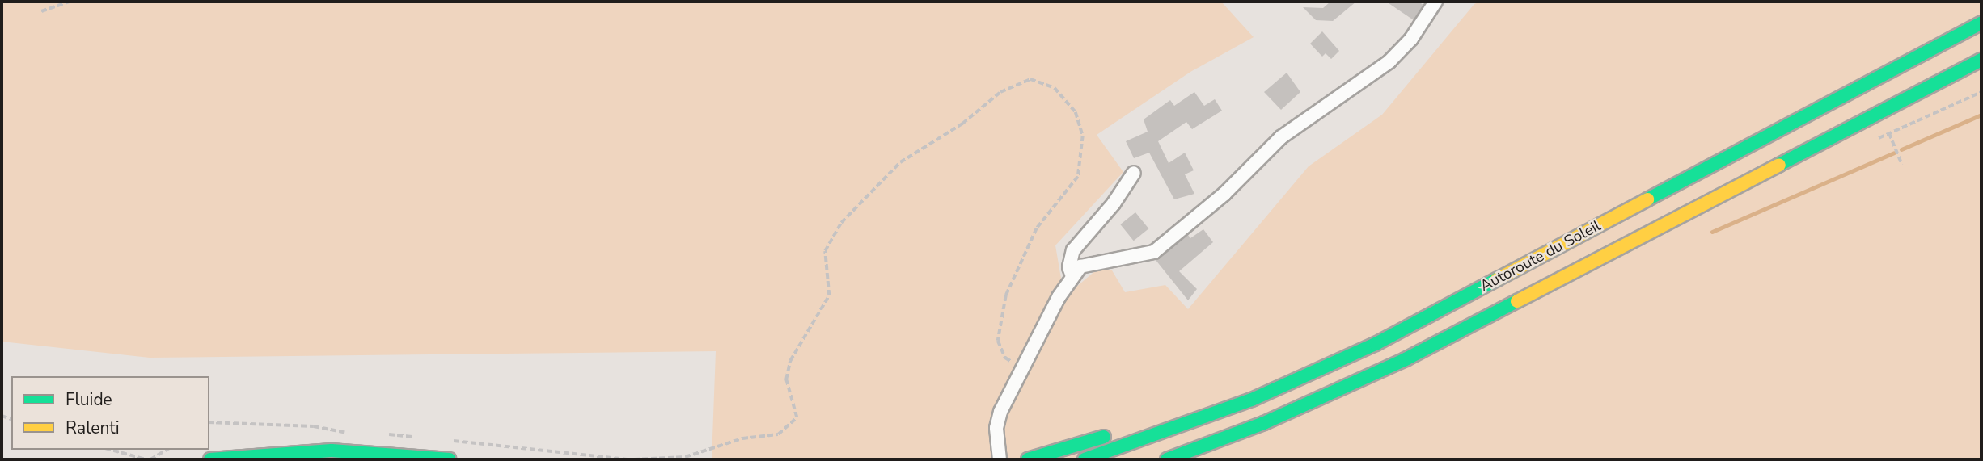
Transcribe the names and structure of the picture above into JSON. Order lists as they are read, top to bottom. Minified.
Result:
{"streets":{"highway":["Autoroute du Soleil"]},"legend":["Fluide","Ralenti"]}
